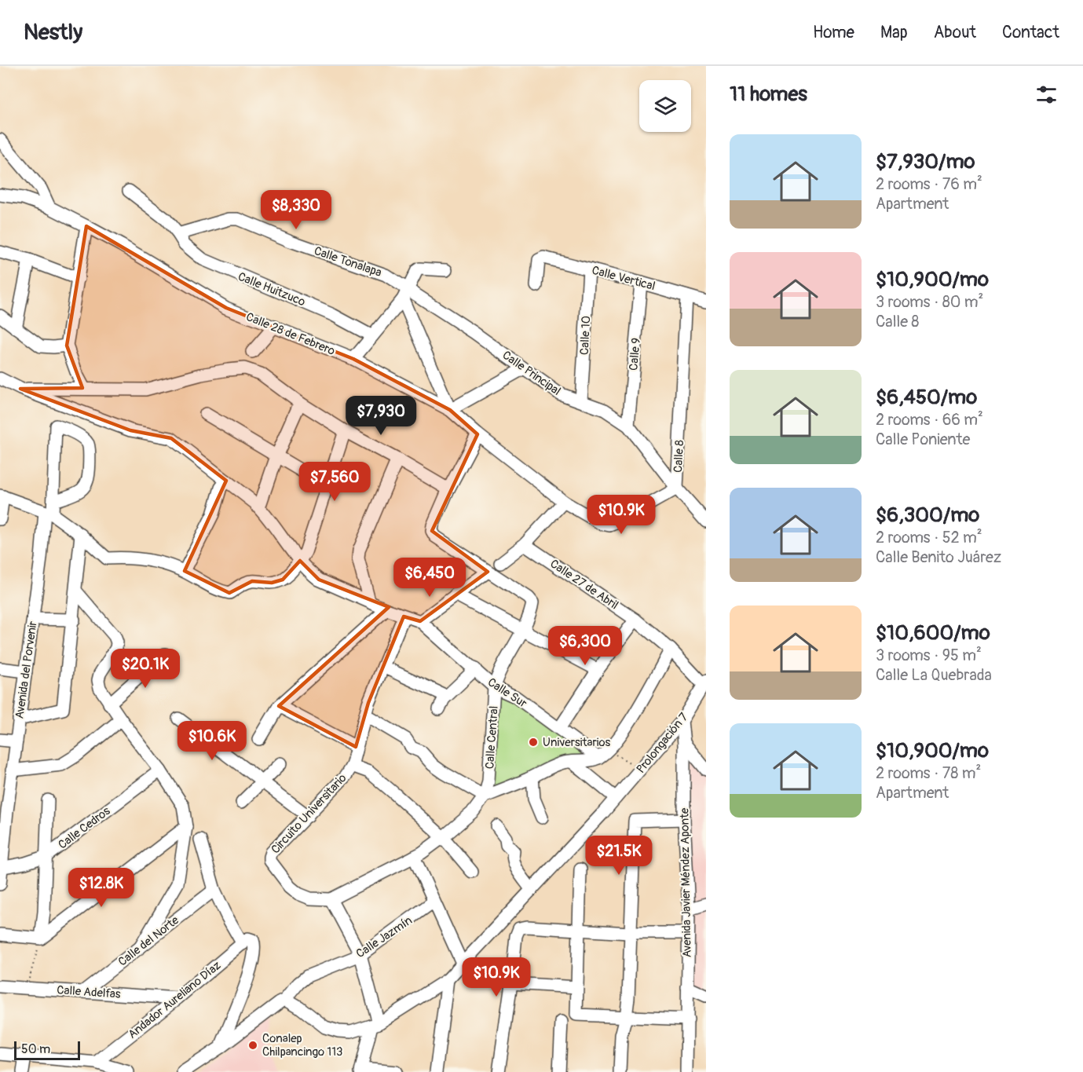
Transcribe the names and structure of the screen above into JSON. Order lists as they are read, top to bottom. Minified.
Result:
{"streets":{"street":["Calle Tonalapa","Calle Vertical","Calle Huitzuco","Calle 28 de Febrero","Calle 10","Calle 9","Calle Principal","Calle 8","Calle 27 de Abril","Avenida del Porvenir","Calle Sur","Calle Central","Prolongación 7","Circuito Universitario","Calle Cedros","Avenida Javier Méndez Aponte","Calle Jazmín","Calle del Norte","Calle Adelfas","Andador Aureliano Díaz"]},"crossings":[["Calle Tonalapa","Calle Huitzuco"],["Calle Tonalapa","Calle Principal"],["Calle Vertical","Calle 10"],["Calle Vertical","Calle 9"],["Calle Vertical","Calle 8"],["Calle 28 de Febrero","Calle 8"],["Calle 10","Calle Principal"],["Calle 9","Calle Principal"],["Calle Principal","Calle 8"],["Calle 27 de Abril","Prolongación 7"],["Avenida del Porvenir","Calle Cedros"],["Calle Sur","Calle Central"],["Prolongación 7","Avenida Javier Méndez Aponte"],["Prolongación 7","Calle Jazmín"],["Calle del Norte","Calle Adelfas"],["Calle Adelfas","Andador Aureliano Díaz"]],"places":["Universitarios","Conalep Chilpancingo 113"],"scale_bar":"50 m","page":{"header":"Nestly","nav":["Home","Map","About","Contact"],"heading":"11 homes","list":[{"name":"$7,930/mo","note":"2 rooms · 76 m² · Apartment"},{"name":"$10,900/mo","note":"3 rooms · 80 m² · Calle 8"},{"name":"$6,450/mo","note":"2 rooms · 66 m² · Calle Poniente"},{"name":"$6,300/mo","note":"2 rooms · 52 m² · Calle Benito Juárez"},{"name":"$10,600/mo","note":"3 rooms · 95 m² · Calle La Quebrada"},{"name":"$10,900/mo","note":"2 rooms · 78 m² · Apartment"}],"price":["$8,330","$7,930","$7,560","$10.9K","$6,450","$6,300","$20.1K","$10.6K","$21.5K","$12.8K","$10.9K"],"scale":"50 m"}}
